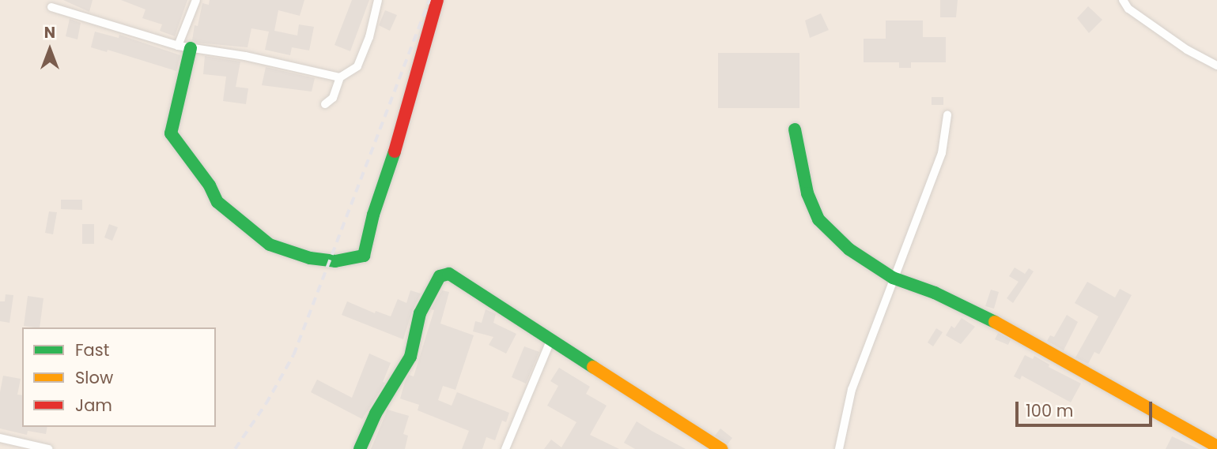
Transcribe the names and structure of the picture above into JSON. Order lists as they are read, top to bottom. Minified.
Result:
{"legend":["Fast","Slow","Jam"],"scale_bar":"100 m","north":"top"}
